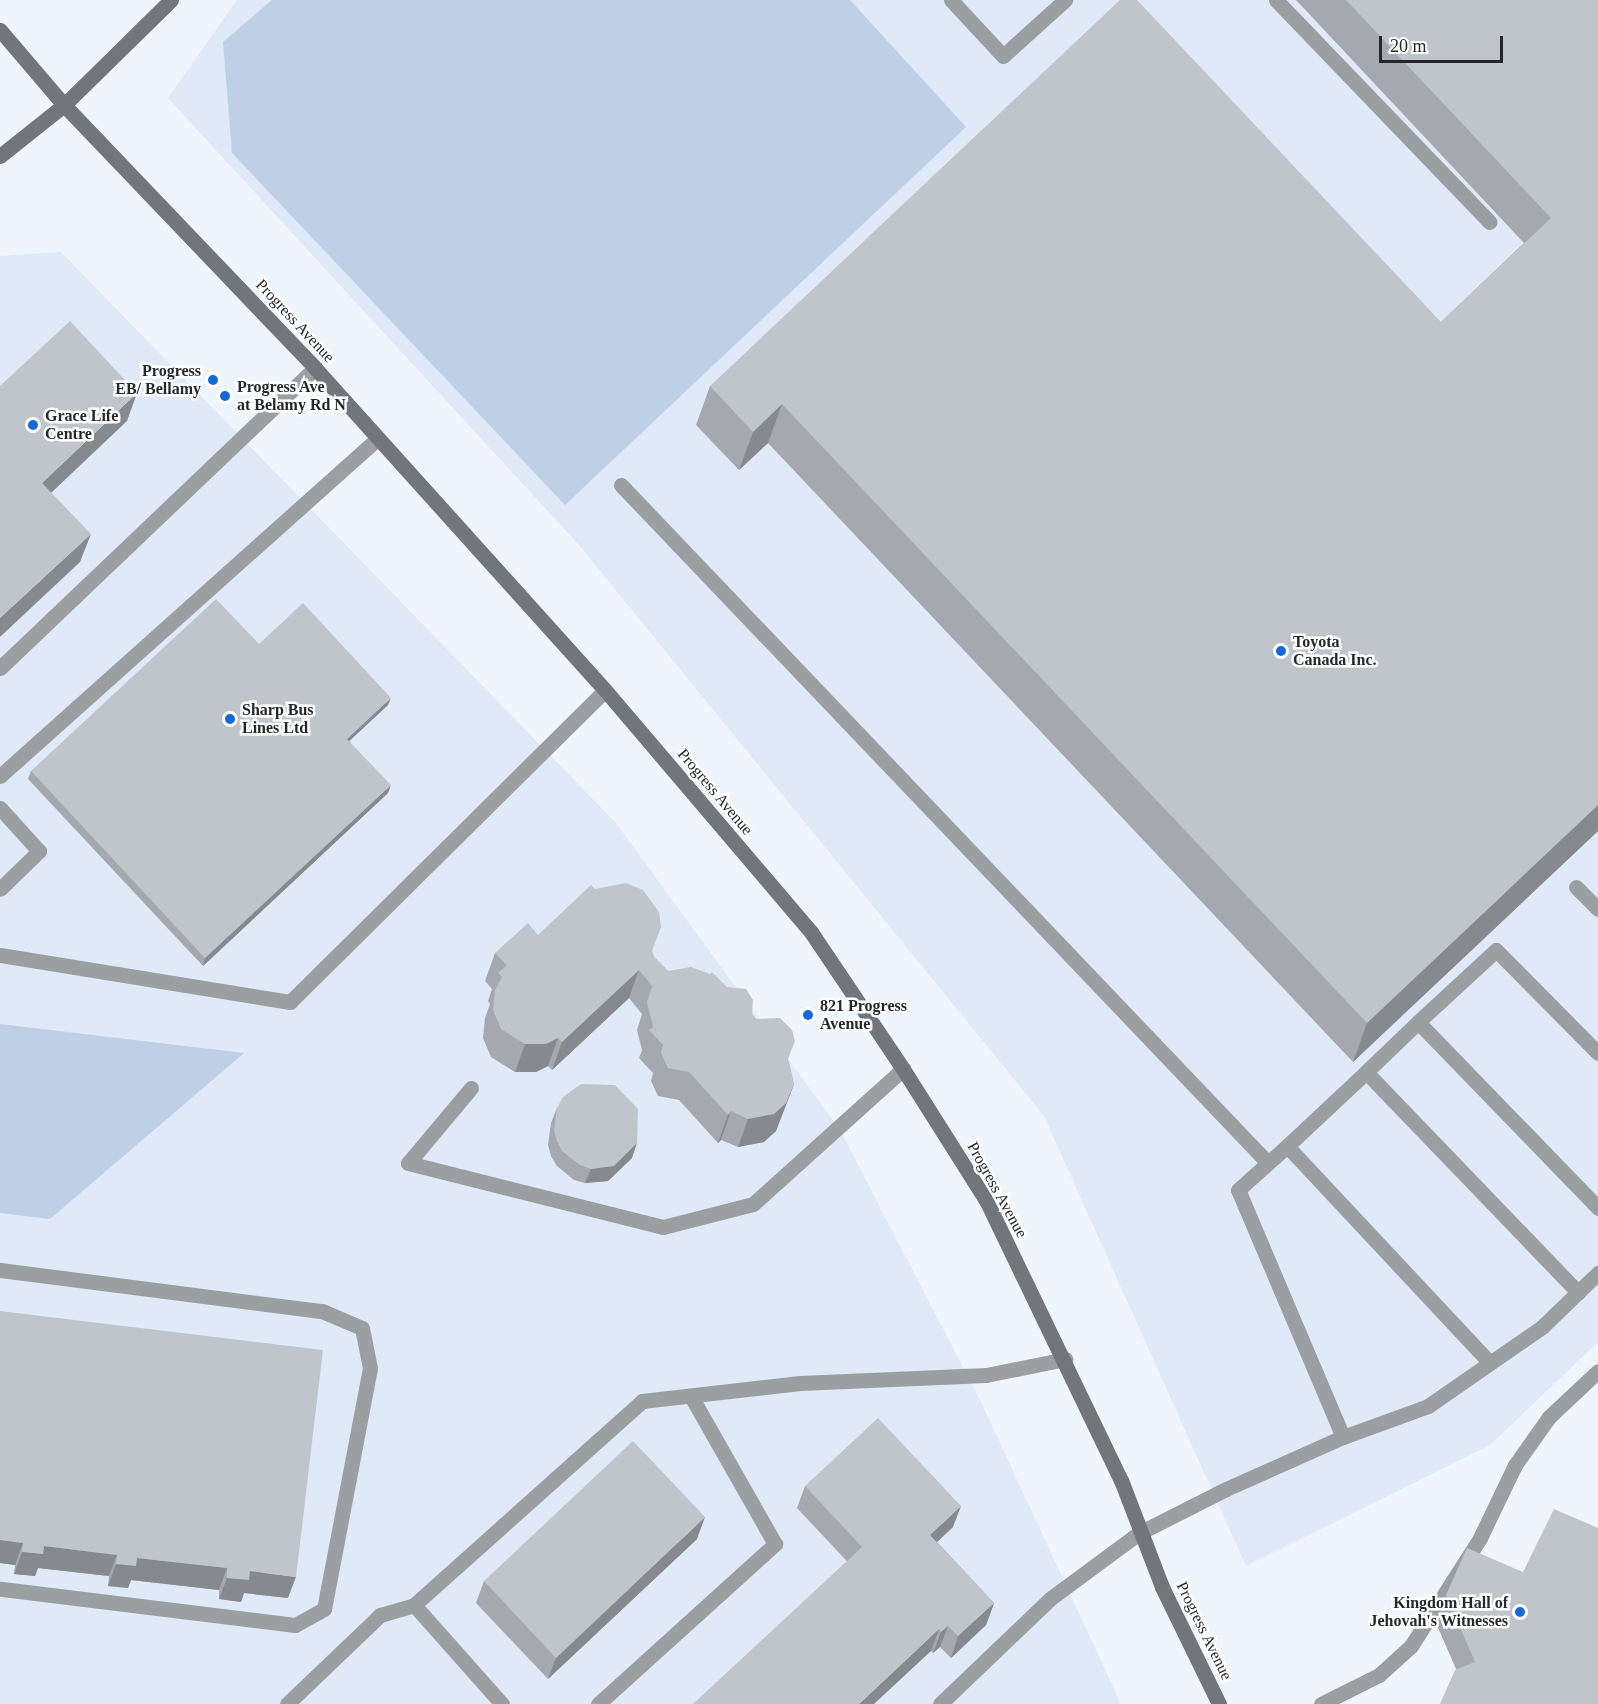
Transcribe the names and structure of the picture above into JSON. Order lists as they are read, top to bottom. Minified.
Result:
{"streets":{"main road":["Progress Avenue"]},"places":["Progress EB/ Bellamy","Progress Ave at Belamy Rd N","Grace Life Centre","Toyota Canada Inc.","Sharp Bus Lines Ltd","821 Progress Avenue","Kingdom Hall of Jehovah's Witnesses"],"scale_bar":"20 m"}
